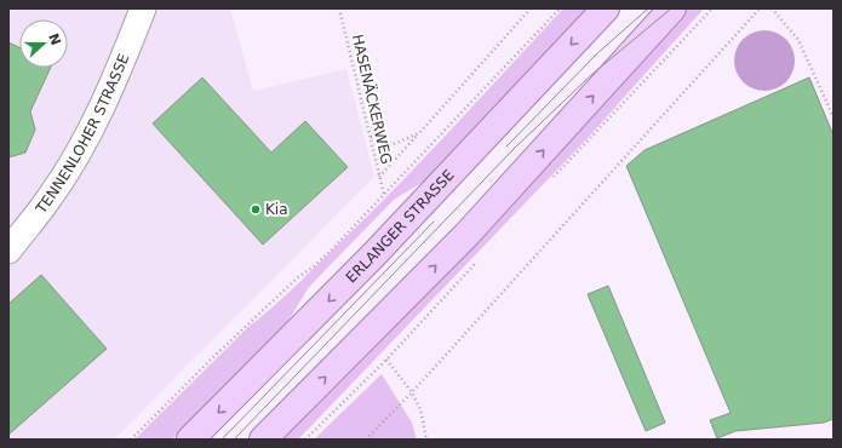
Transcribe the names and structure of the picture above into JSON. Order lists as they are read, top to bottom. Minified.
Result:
{"streets":{"main road":["ERLANGER STRASSE"],"street":["TENNENLOHER STRASSE"],"path":["HASENÄCKERWEG"]},"places":["Kia"],"north":"right"}
